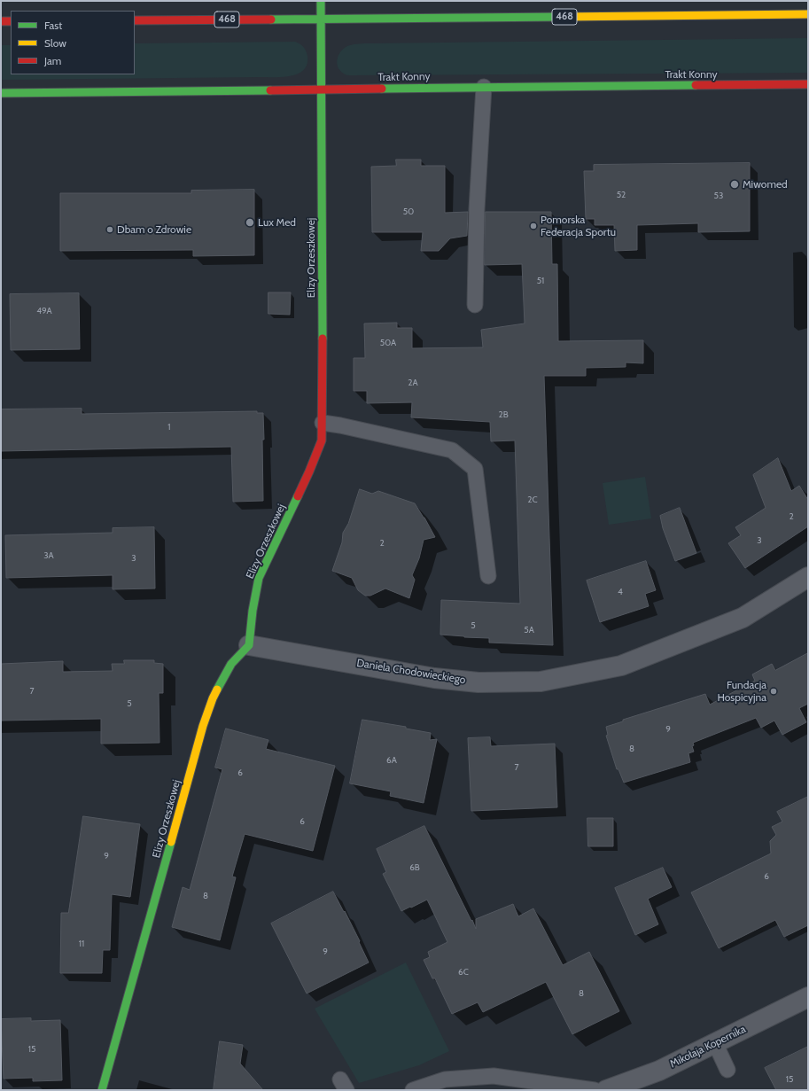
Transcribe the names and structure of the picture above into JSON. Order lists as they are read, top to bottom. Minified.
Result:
{"streets":{"street":["468","Trakt Konny","Elizy Orzeszkowej","Daniela Chodowieckiego","Mikołaja Kopernika"]},"crossings":[["468","Elizy Orzeszkowej"],["Trakt Konny","Elizy Orzeszkowej"],["Elizy Orzeszkowej","Daniela Chodowieckiego"]],"places":["Miwomed","Lux Med","Pomorska Federacja Sportu","Dbam o Zdrowie","Fundacja Hospicyjna"],"house_numbers":["52","53","50","51","49A","50A","2A","2B","1","2C","2","3","2","3A","3","4","5","5A","7","5","9","8","6A","7","6","6","9","6B","6","8","11","9","6C","8","15","15"],"legend":["Fast","Slow","Jam"]}
